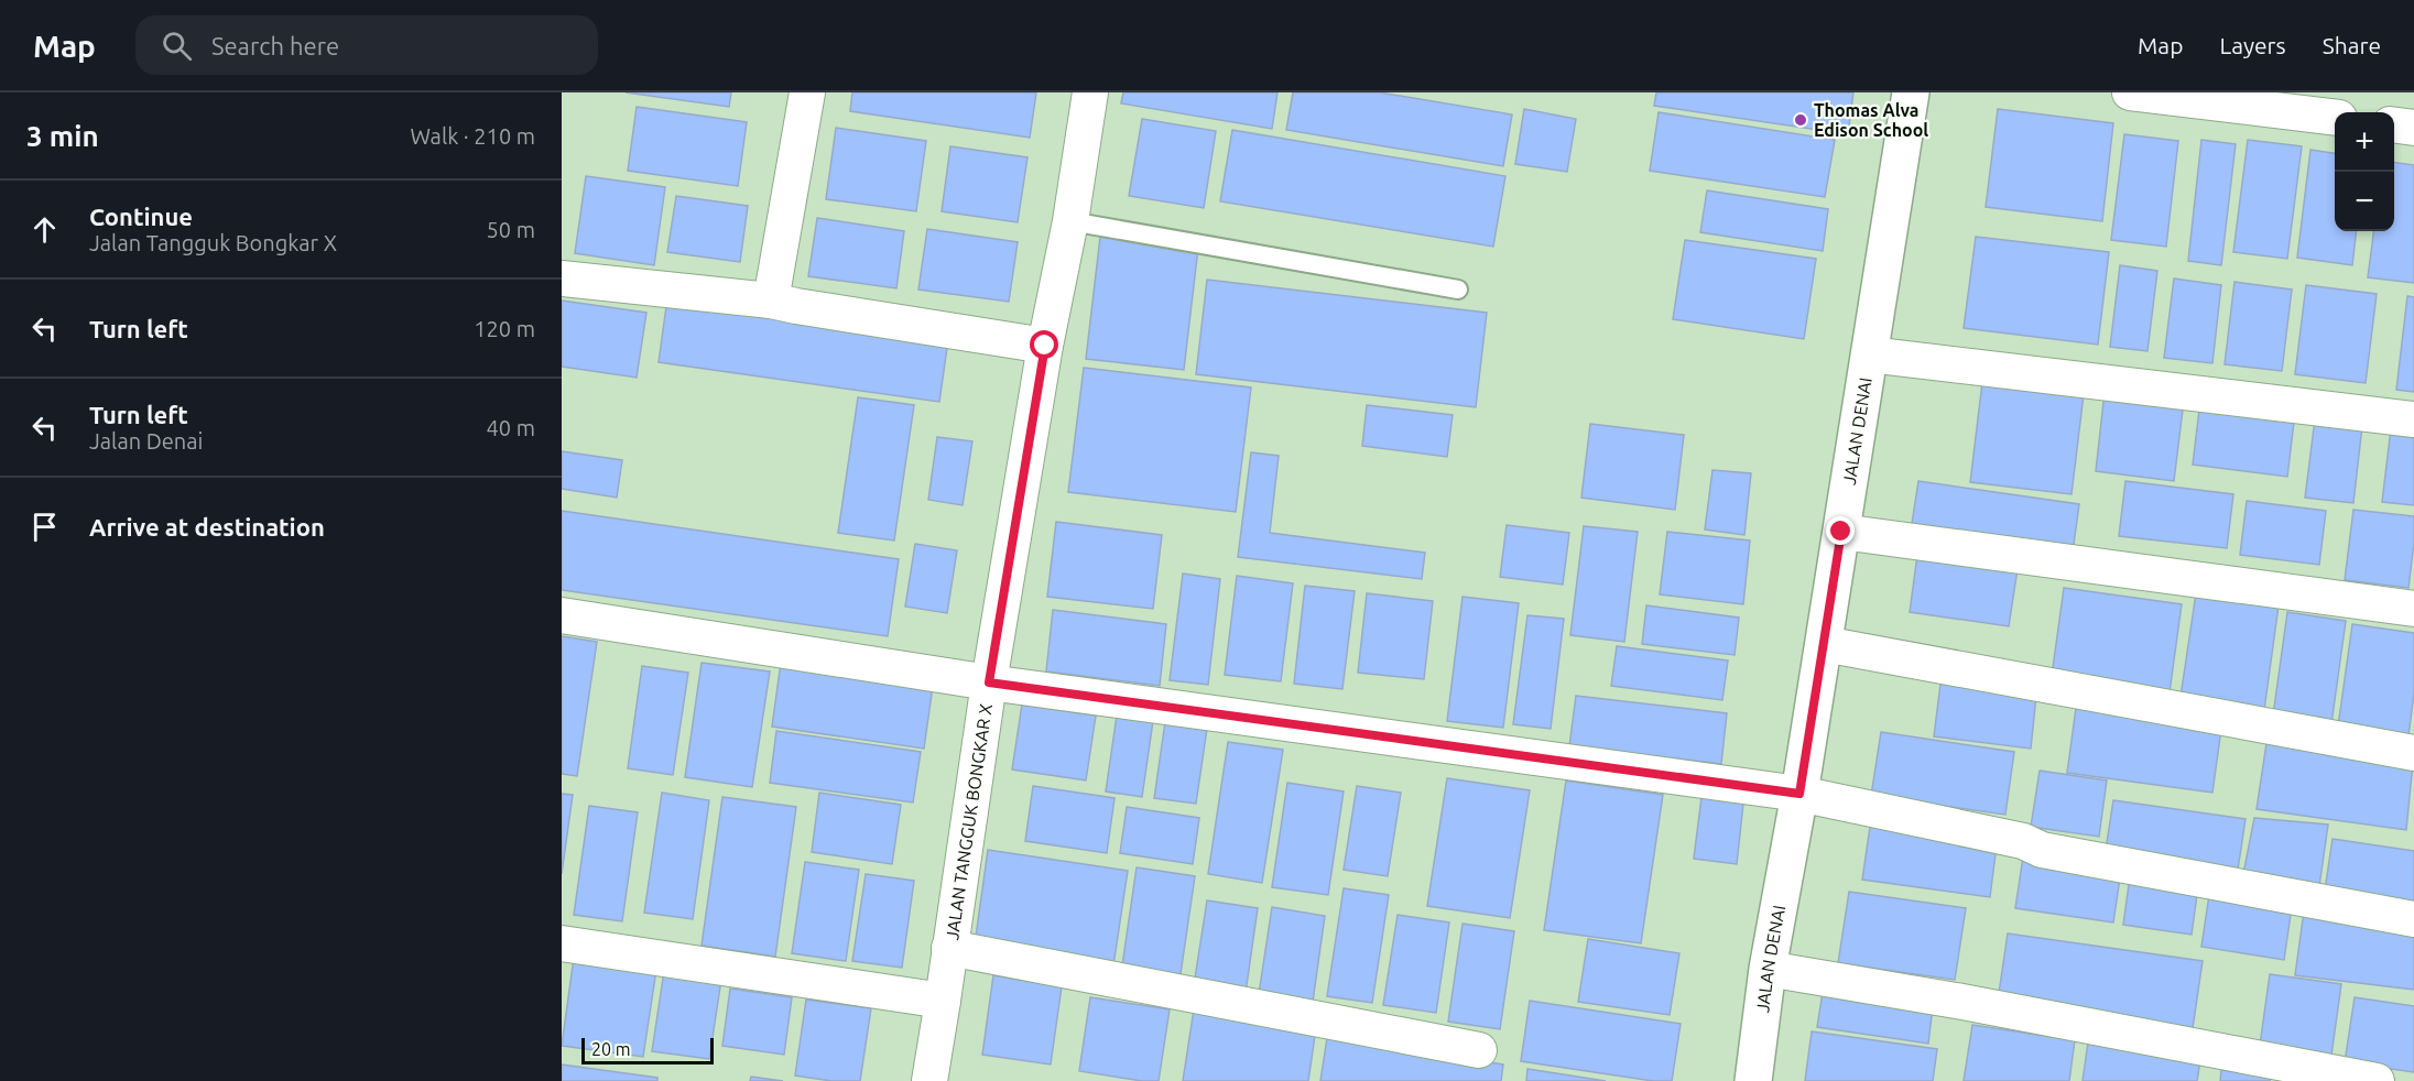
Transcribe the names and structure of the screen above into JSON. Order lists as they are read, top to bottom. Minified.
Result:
{"streets":{"main road":["JALAN DENAI"],"street":["JALAN TANGGUK BONGKAR X"]},"places":["Thomas Alva Edison School"],"scale_bar":"20 m","page":{"header":"Map","search":"Search here","nav":["Map","Layers","Share"],"heading":["3 min","Walk · 210 m"],"map_buttons":["+","−"],"list":[["Continue","Jalan Tangguk Bongkar X","50 m"],["Turn left","120 m"],["Turn left","Jalan Denai","40 m"],"Arrive at destination"],"scale":"20 m"}}
